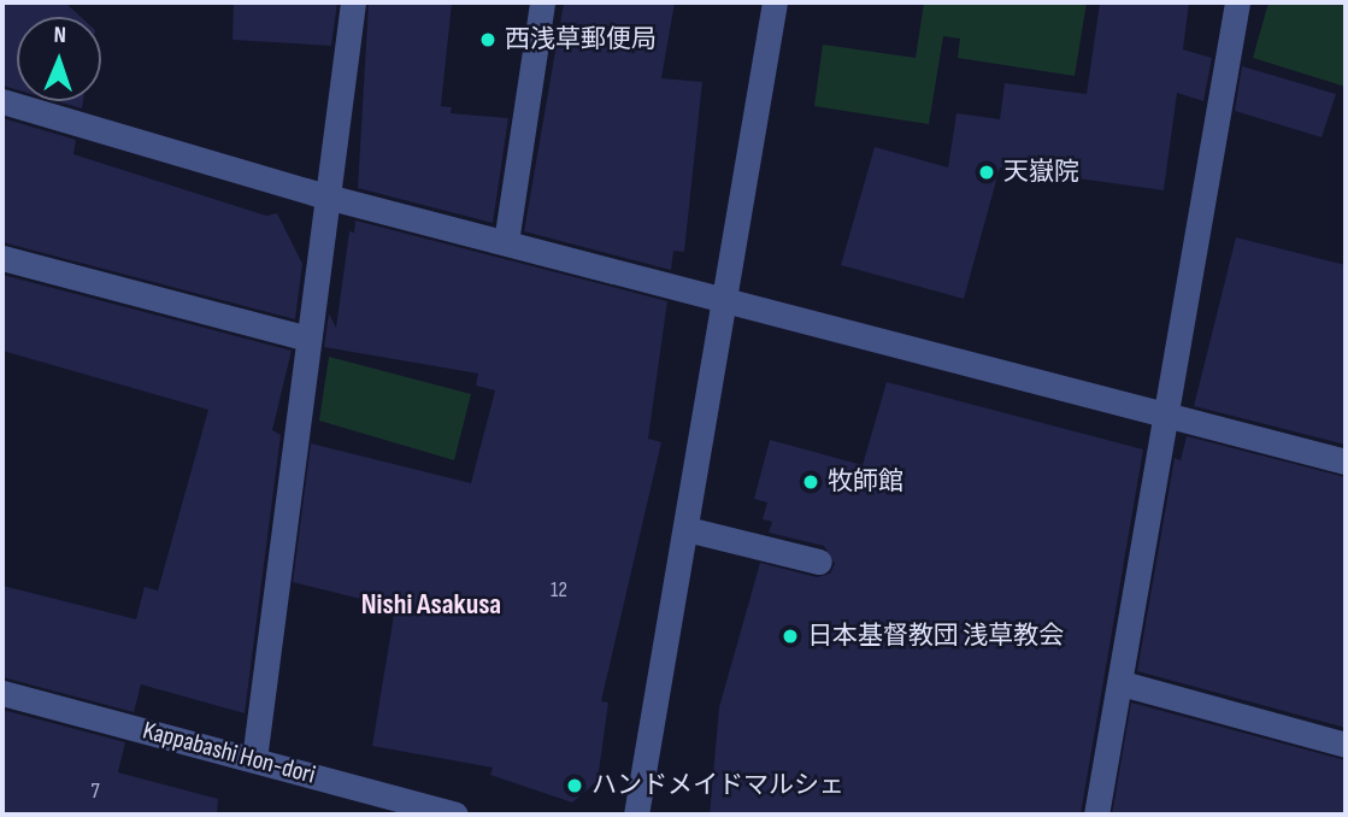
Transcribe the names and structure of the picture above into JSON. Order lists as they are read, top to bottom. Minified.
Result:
{"streets":{"street":["Kappabashi Hon-dori"]},"districts":["Nishi Asakusa"],"places":["西浅草郵便局","天嶽院","牧師館","日本基督教団 浅草教会","ハンドメイドマルシェ"],"house_numbers":["12","7"],"north":"top"}
